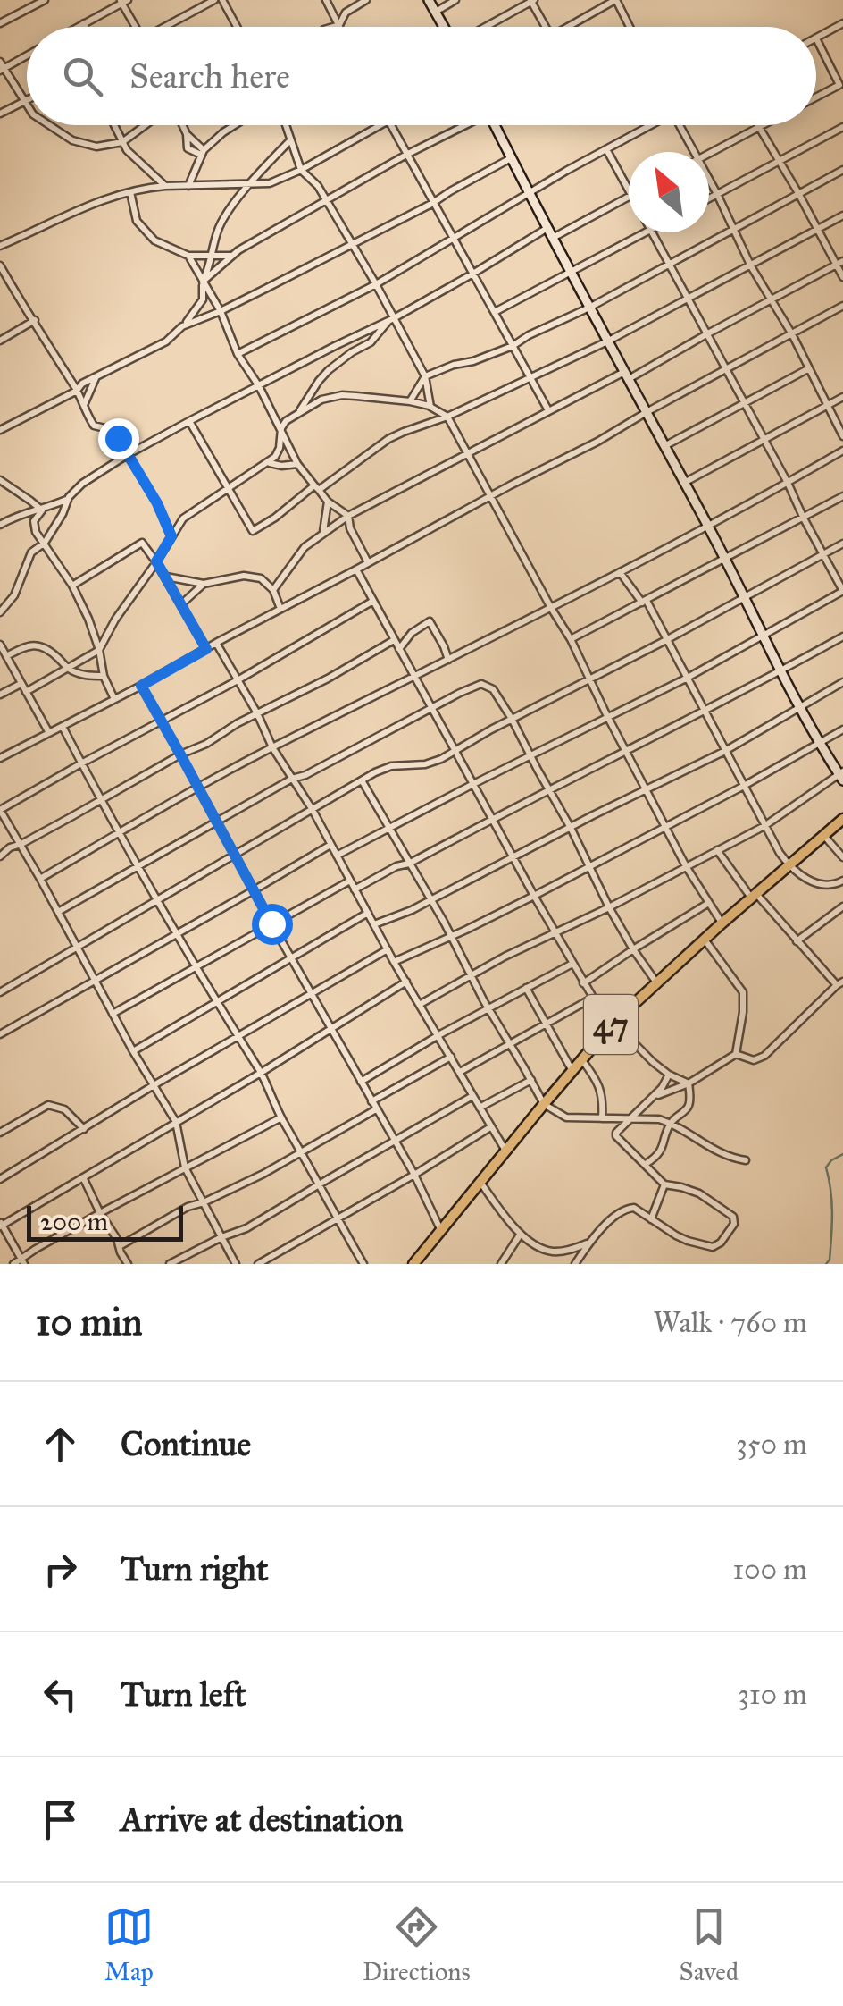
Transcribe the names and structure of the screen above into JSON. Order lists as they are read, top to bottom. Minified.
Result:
{"streets":{"main road":["47"]},"scale_bar":"200 m","north":"top left","page":{"search":"Search here","scale":"200 m","heading":["10 min","Walk · 760 m"],"list":[["Continue","350 m"],["Turn right","100 m"],["Turn left","310 m"],"Arrive at destination"],"nav":["Map","Directions","Saved"]}}
